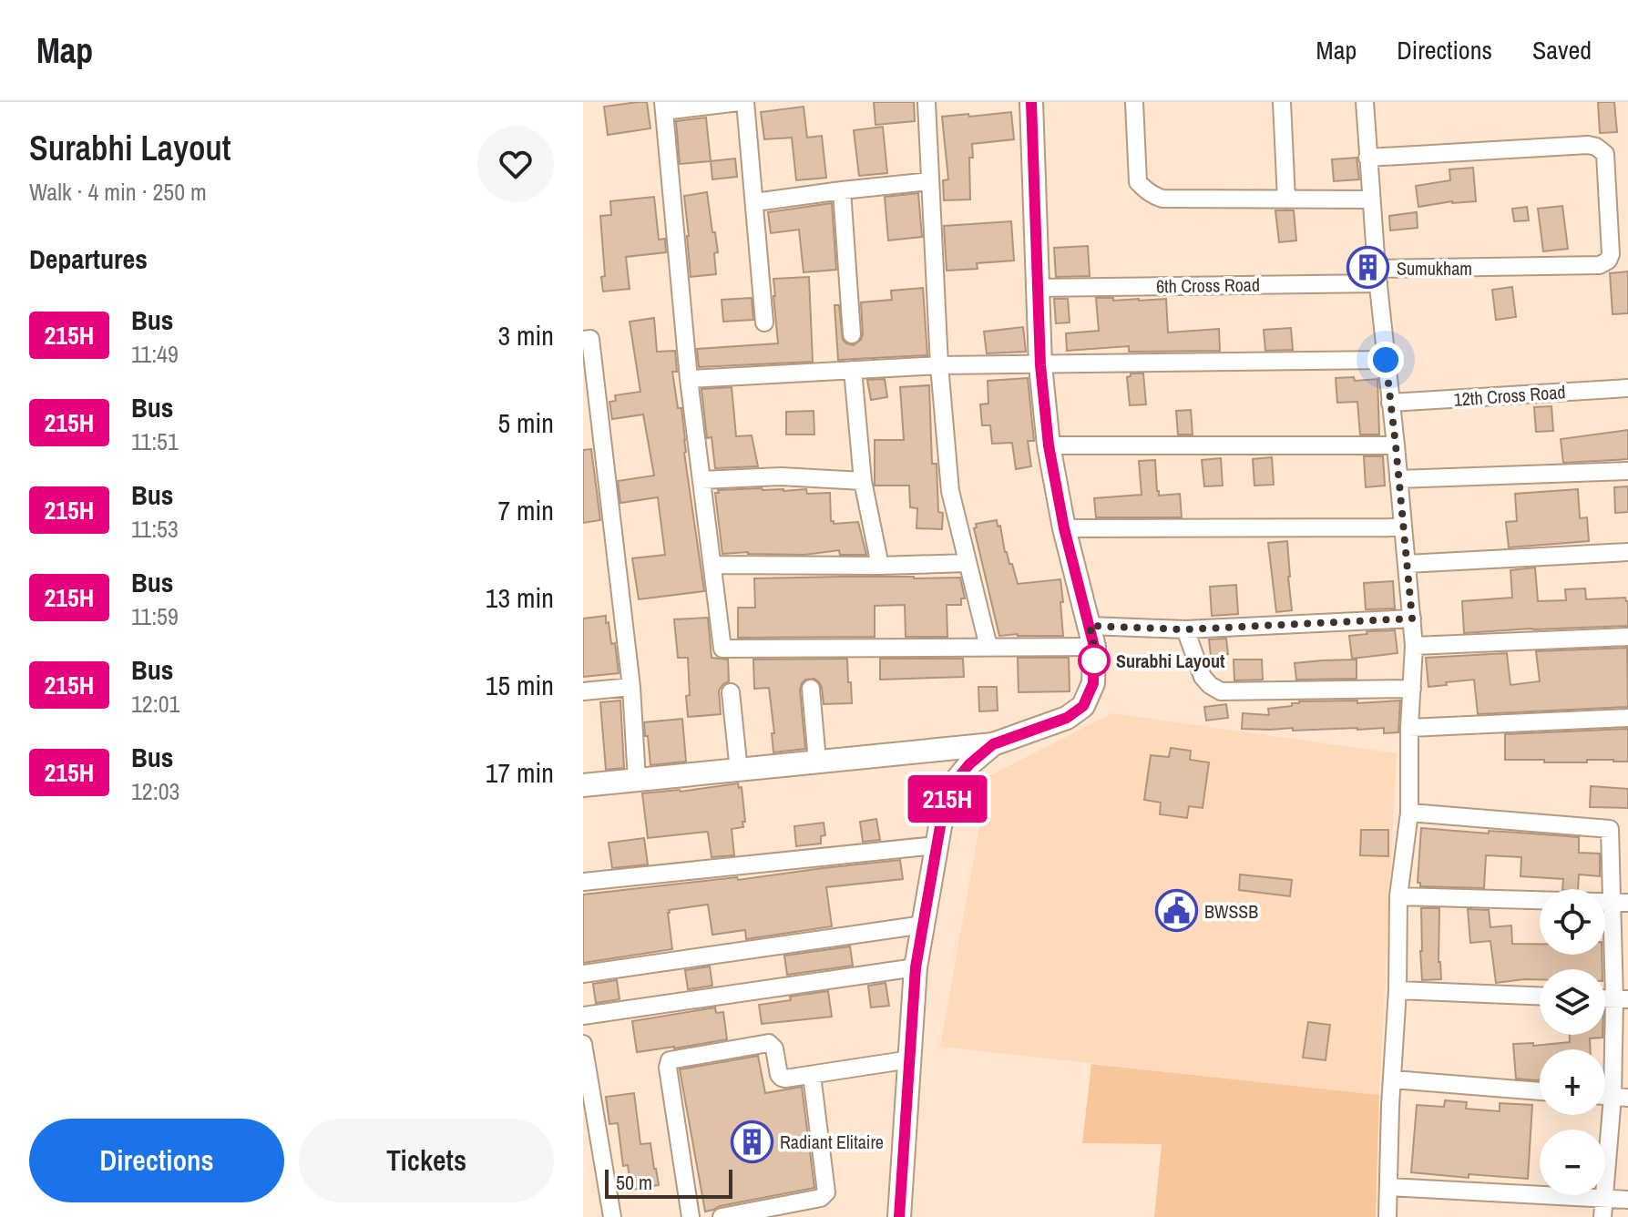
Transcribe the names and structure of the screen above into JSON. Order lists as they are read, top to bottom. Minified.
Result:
{"streets":{"street":["6th Cross Road","12th Cross Road"]},"places":{"building":["Sumukham","Radiant Elitaire"],"other":["Surabhi Layout"],"public building":["BWSSB"]},"lines":["bus line 215H"],"scale_bar":"50 m","page":{"header":"Map","nav":["Map","Directions","Saved"],"heading":[["Surabhi Layout","Walk · 4 min · 250 m"],"Departures"],"on_map":"215H","list":[{"mark":"215H","name":"Bus","note":"11:49","value":"3 min"},{"mark":"215H","name":"Bus","note":"11:51","value":"5 min"},{"mark":"215H","name":"Bus","note":"11:53","value":"7 min"},{"mark":"215H","name":"Bus","note":"11:59","value":"13 min"},{"mark":"215H","name":"Bus","note":"12:01","value":"15 min"},{"mark":"215H","name":"Bus","note":"12:03","value":"17 min"}],"map_buttons":["+","−"],"buttons":["Directions","Tickets"],"scale":"50 m"}}
